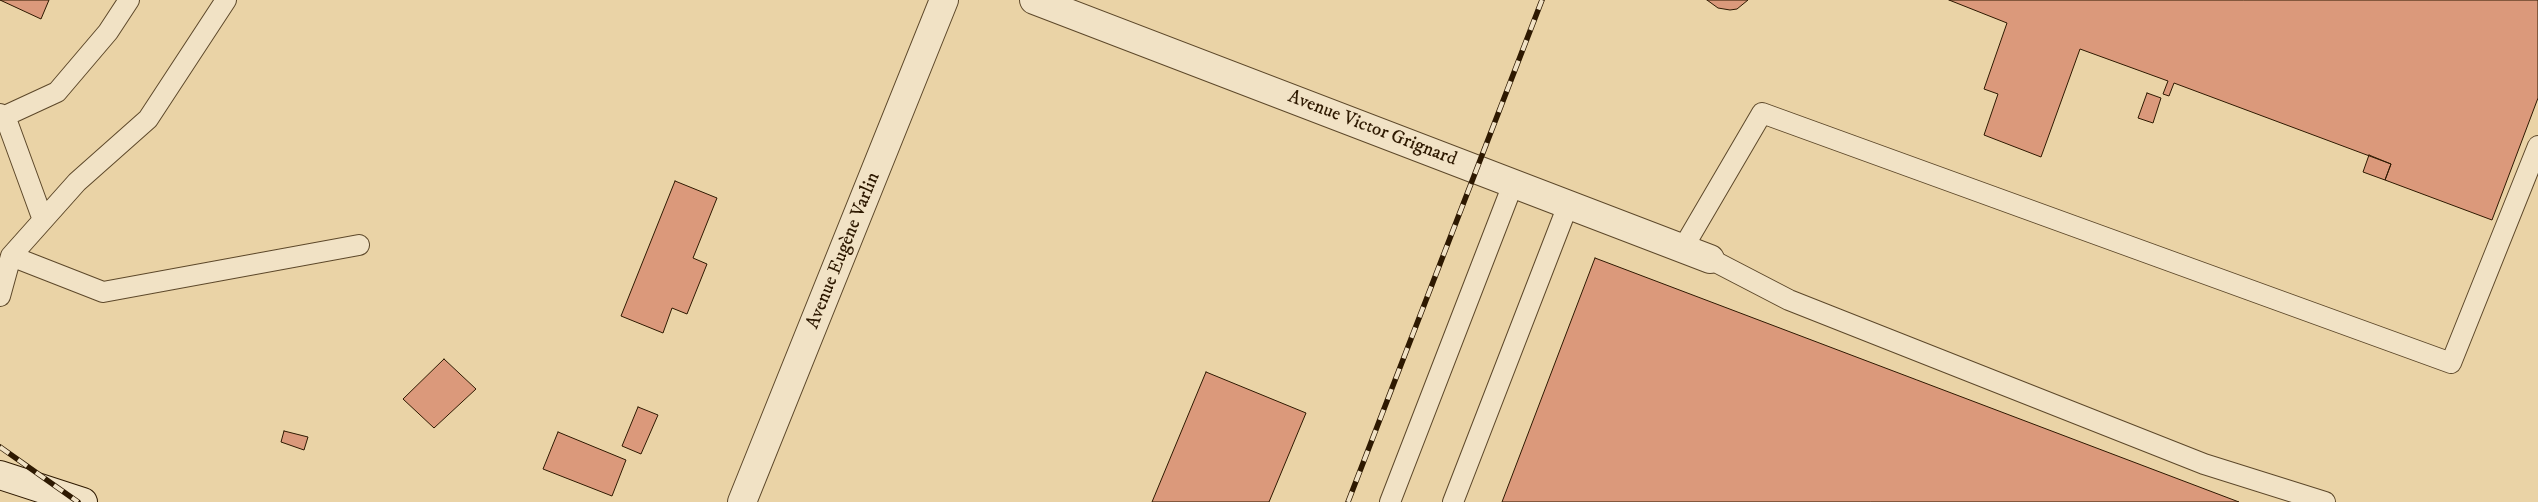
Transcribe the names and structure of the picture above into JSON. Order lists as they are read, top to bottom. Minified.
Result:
{"streets":{"street":["Avenue Victor Grignard","Avenue Eugène Varlin"]}}
